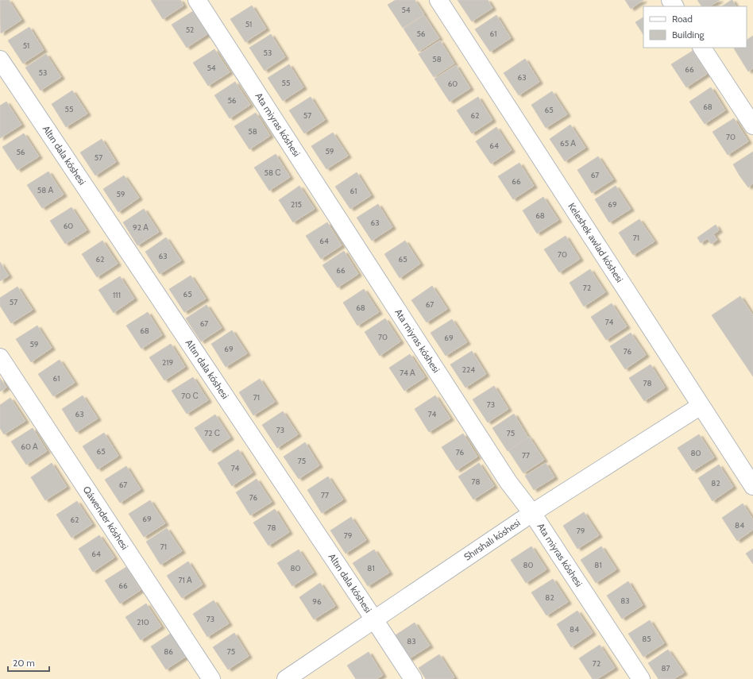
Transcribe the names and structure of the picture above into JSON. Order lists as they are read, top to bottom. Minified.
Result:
{"streets":{"street":["Ata miyras kóshesi","Altın dala kóshesi","Keleshek awlad kóshesi","Qáwender kóshesi","Shırshalı kóshesi"]},"crossings":[["Ata miyras kóshesi","Shırshalı kóshesi"],["Altın dala kóshesi","Shırshalı kóshesi"],["Keleshek awlad kóshesi","Shırshalı kóshesi"]],"house_numbers":["54","51","52","56","61","51","53","58","54","66","53","63","55","60","56","68","55","65","57","62","58","70","65 А","64","59","56","57","58 С","67","66","58 А","61","59","215","69","68","63","60","92 А","71","64","70","63","62","65","66","72","65","111","57","67","68","74","67","68","70","69","59","69","76","219","224","74 А","61","78","70 С","71","73","63","74","73","72 С","75","60 А","65","76","80","77","75","74","78","82","67","77","76","69","62","84","78","79","79","71","64","80","81","80","81","71 А","66","82","83","96","73","210","84","85","83","86","75","72","87"],"legend":["Road","Building"],"scale_bar":"20 m"}
